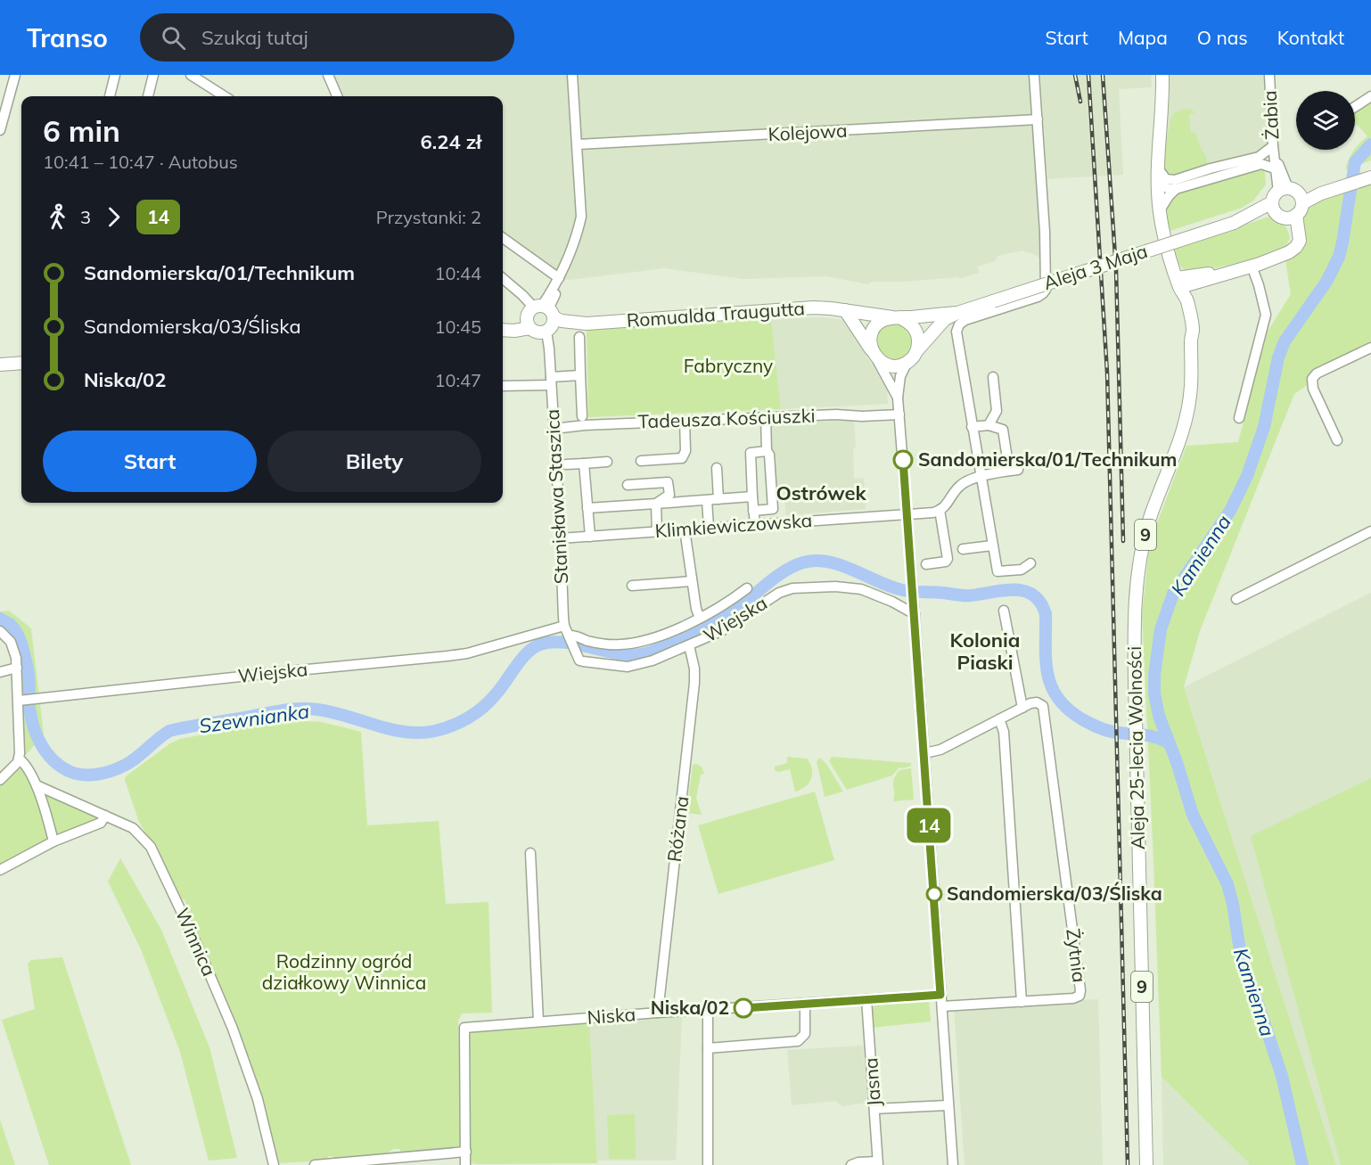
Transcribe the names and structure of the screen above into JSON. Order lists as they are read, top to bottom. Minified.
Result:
{"streets":{"main road":["Aleja 3 Maja","Romualda Traugutta","9","Aleja 25-lecia Wolności"],"street":["Żabia","Kolejowa","Tadeusza Kościuszki","Stanisława Staszica","Klimkiewiczowska","Wiejska","Różana","Winnica","Żytnia","Niska","Jasna"]},"crossings":[["Żabia","Aleja 3 Maja"],["Żabia","9"],["Żabia","Aleja 25-lecia Wolności"],["Aleja 3 Maja","Romualda Traugutta"],["Aleja 3 Maja","9"],["Aleja 3 Maja","Aleja 25-lecia Wolności"],["Romualda Traugutta","Stanisława Staszica"],["Tadeusza Kościuszki","Stanisława Staszica"],["Stanisława Staszica","Klimkiewiczowska"],["Stanisława Staszica","Wiejska"],["9","Aleja 25-lecia Wolności"],["Wiejska","Różana"],["Różana","Niska"],["Niska","Jasna"]],"districts":["Ostrówek","Kolonia Piaski"],"water":["Kamienna","Szewnianka"],"parks":["Fabryczny","Rodzinny ogród działkowy Winnica"],"places":["Sandomierska/01/Technikum","Sandomierska/03/Śliska","Niska/02"],"lines":["bus line 14"],"page":{"header":"Transo","search":"Szukaj tutaj","nav":["Start","Mapa","O nas","Kontakt"],"on_map":"14","heading":["6 min","10:41 – 10:47 · Autobus","6.24 zł"],"legs":["3","14","Przystanki: 2"],"list":[{"name":"Sandomierska/01/Technikum","value":"10:44"},{"name":"Sandomierska/03/Śliska","value":"10:45"},{"name":"Niska/02","value":"10:47"}],"buttons":["Start","Bilety"]}}
